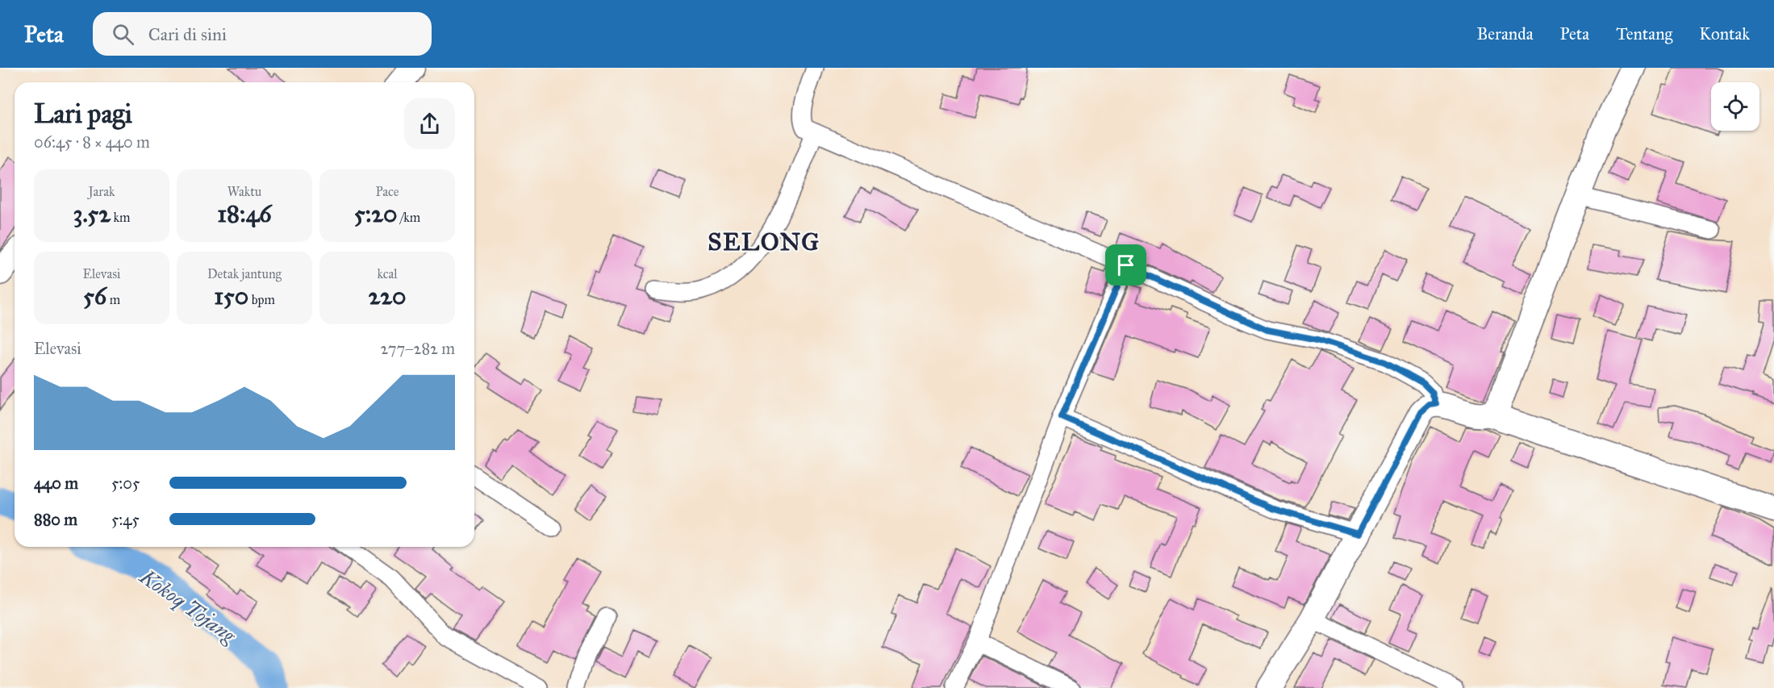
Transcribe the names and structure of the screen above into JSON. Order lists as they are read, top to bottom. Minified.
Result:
{"districts":["SELONG"],"water":["Kokoq Tojang"],"page":{"header":"Peta","search":"Cari di sini","nav":["Beranda","Peta","Tentang","Kontak"],"heading":["Lari pagi","06:45 · 8 × 440 m"],"stats":[["Jarak","3.52 km"],["Waktu","18:46"],["Pace","5:20 /km"],["Elevasi","56 m"],["Detak jantung","150 bpm"],["kcal","220"]],"chart":["Elevasi","277–282 m"],"list":[{"name":"440 m","note":"5:05"},{"name":"880 m","note":"5:45"}]}}
